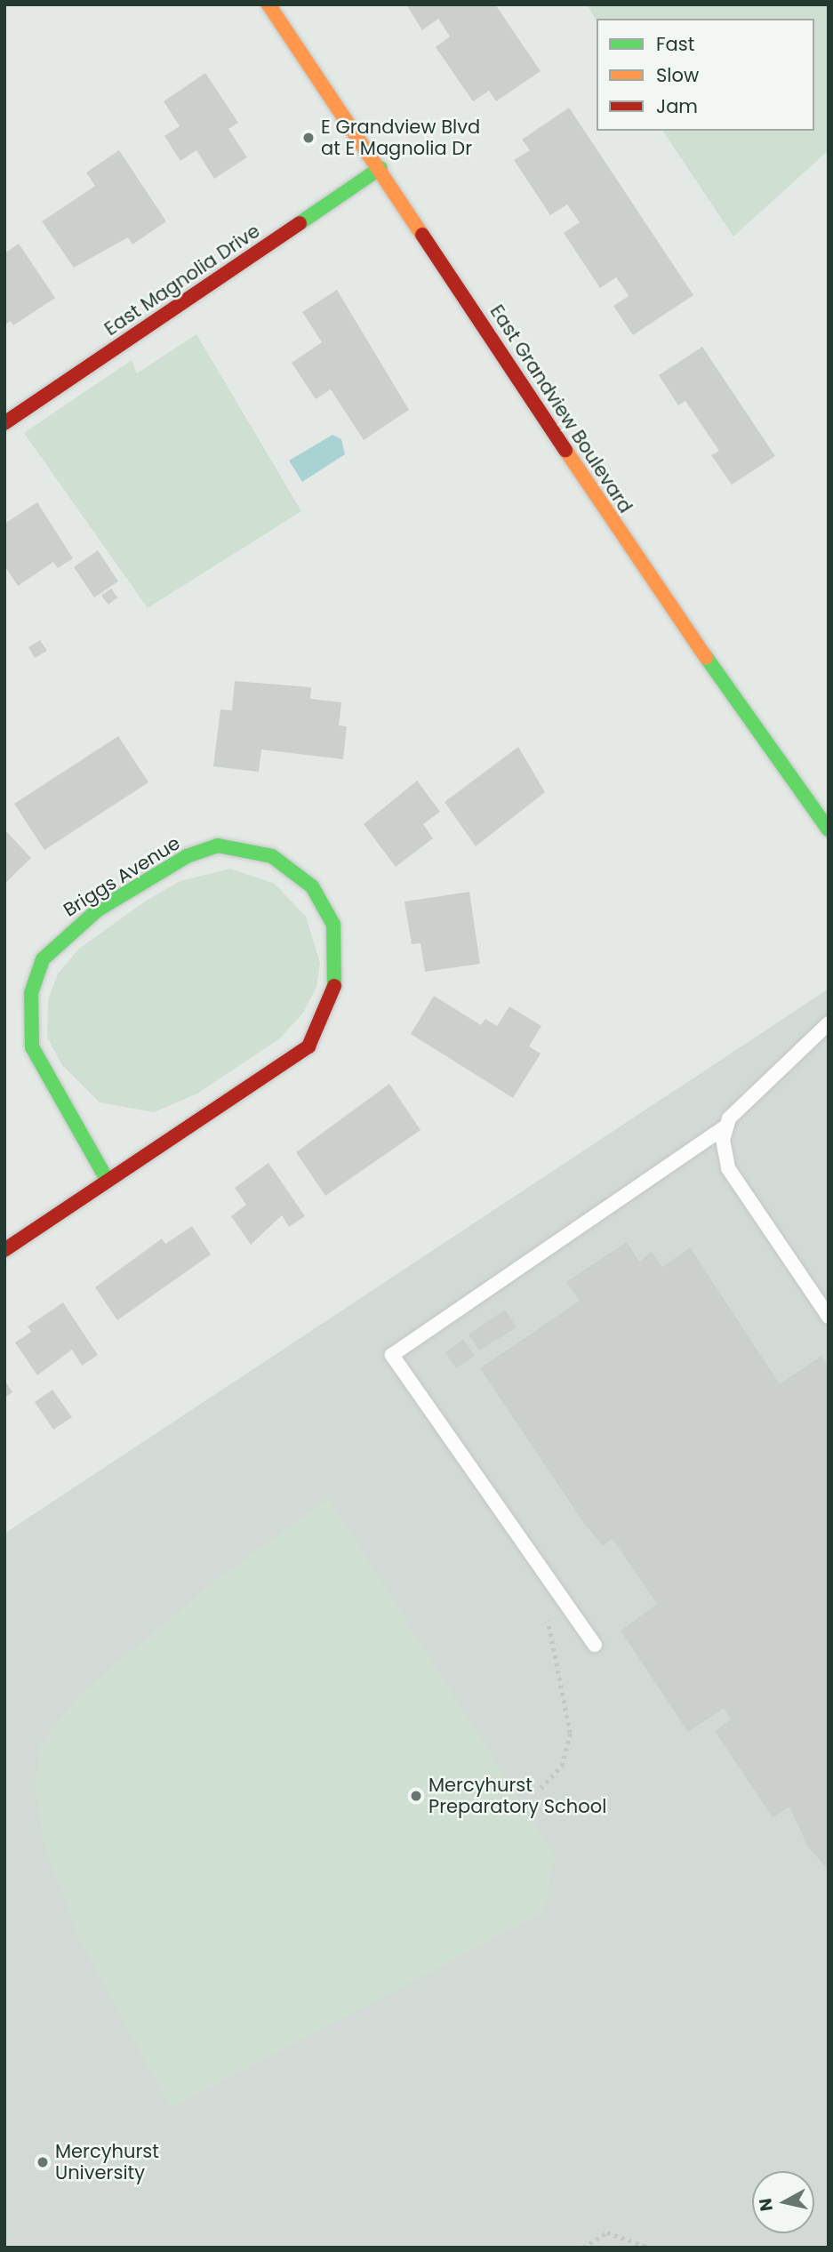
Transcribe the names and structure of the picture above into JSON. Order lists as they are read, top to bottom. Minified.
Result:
{"streets":{"street":["East Magnolia Drive","East Grandview Boulevard","Briggs Avenue"]},"crossings":[["East Magnolia Drive","East Grandview Boulevard"]],"places":["E Grandview Blvd at E Magnolia Dr","Mercyhurst Preparatory School","Mercyhurst University"],"legend":["Fast","Slow","Jam"],"north":"left"}
